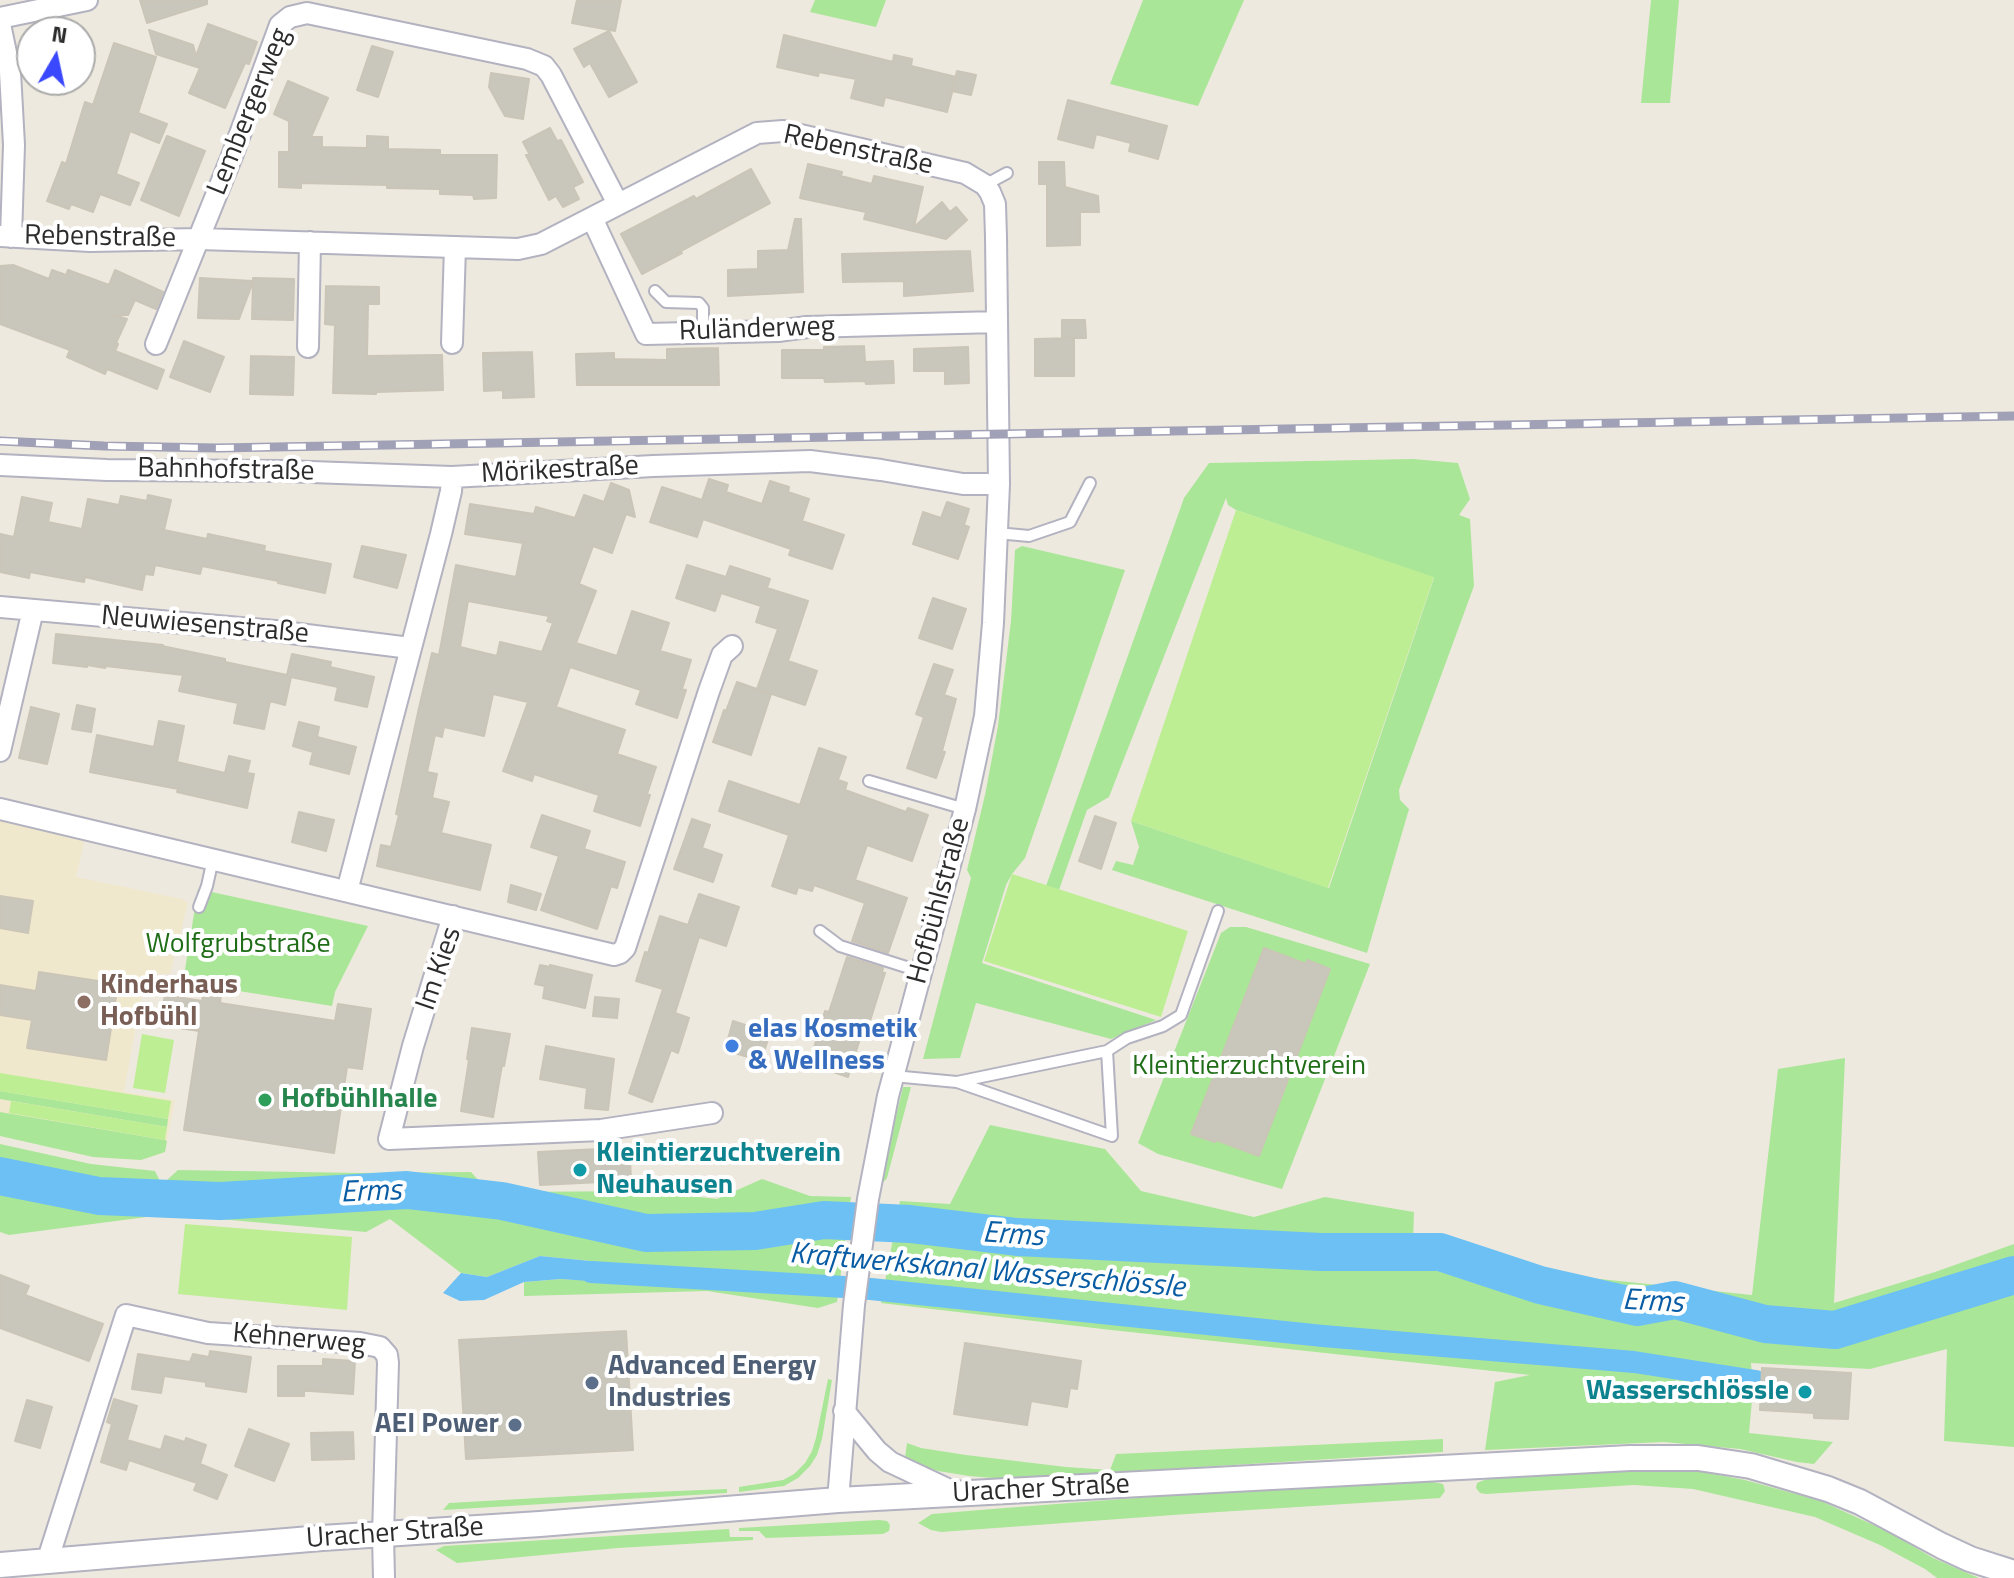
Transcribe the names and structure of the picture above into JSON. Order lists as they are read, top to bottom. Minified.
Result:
{"streets":{"street":["Lembergerweg","Rebenstraße","Ruländerweg","Bahnhofstraße","Mörikestraße","Neuwiesenstraße","Hofbühlstraße","Im Kies","Kehnerweg","Uracher Straße"]},"crossings":[["Lembergerweg","Rebenstraße"],["Rebenstraße","Ruländerweg"],["Ruländerweg","Hofbühlstraße"],["Bahnhofstraße","Mörikestraße"],["Mörikestraße","Neuwiesenstraße"],["Mörikestraße","Hofbühlstraße"],["Hofbühlstraße","Uracher Straße"],["Kehnerweg","Uracher Straße"]],"water":["Erms","Kraftwerkskanal Wasserschlössle"],"parks":["Wolfgrubstraße","Kleintierzuchtverein"],"places":["Kinderhaus Hofbühl","elas Kosmetik & Wellness","Hofbühlhalle","Kleintierzuchtverein Neuhausen","Advanced Energy Industries","Wasserschlössle","AEI Power"],"north":"top"}
